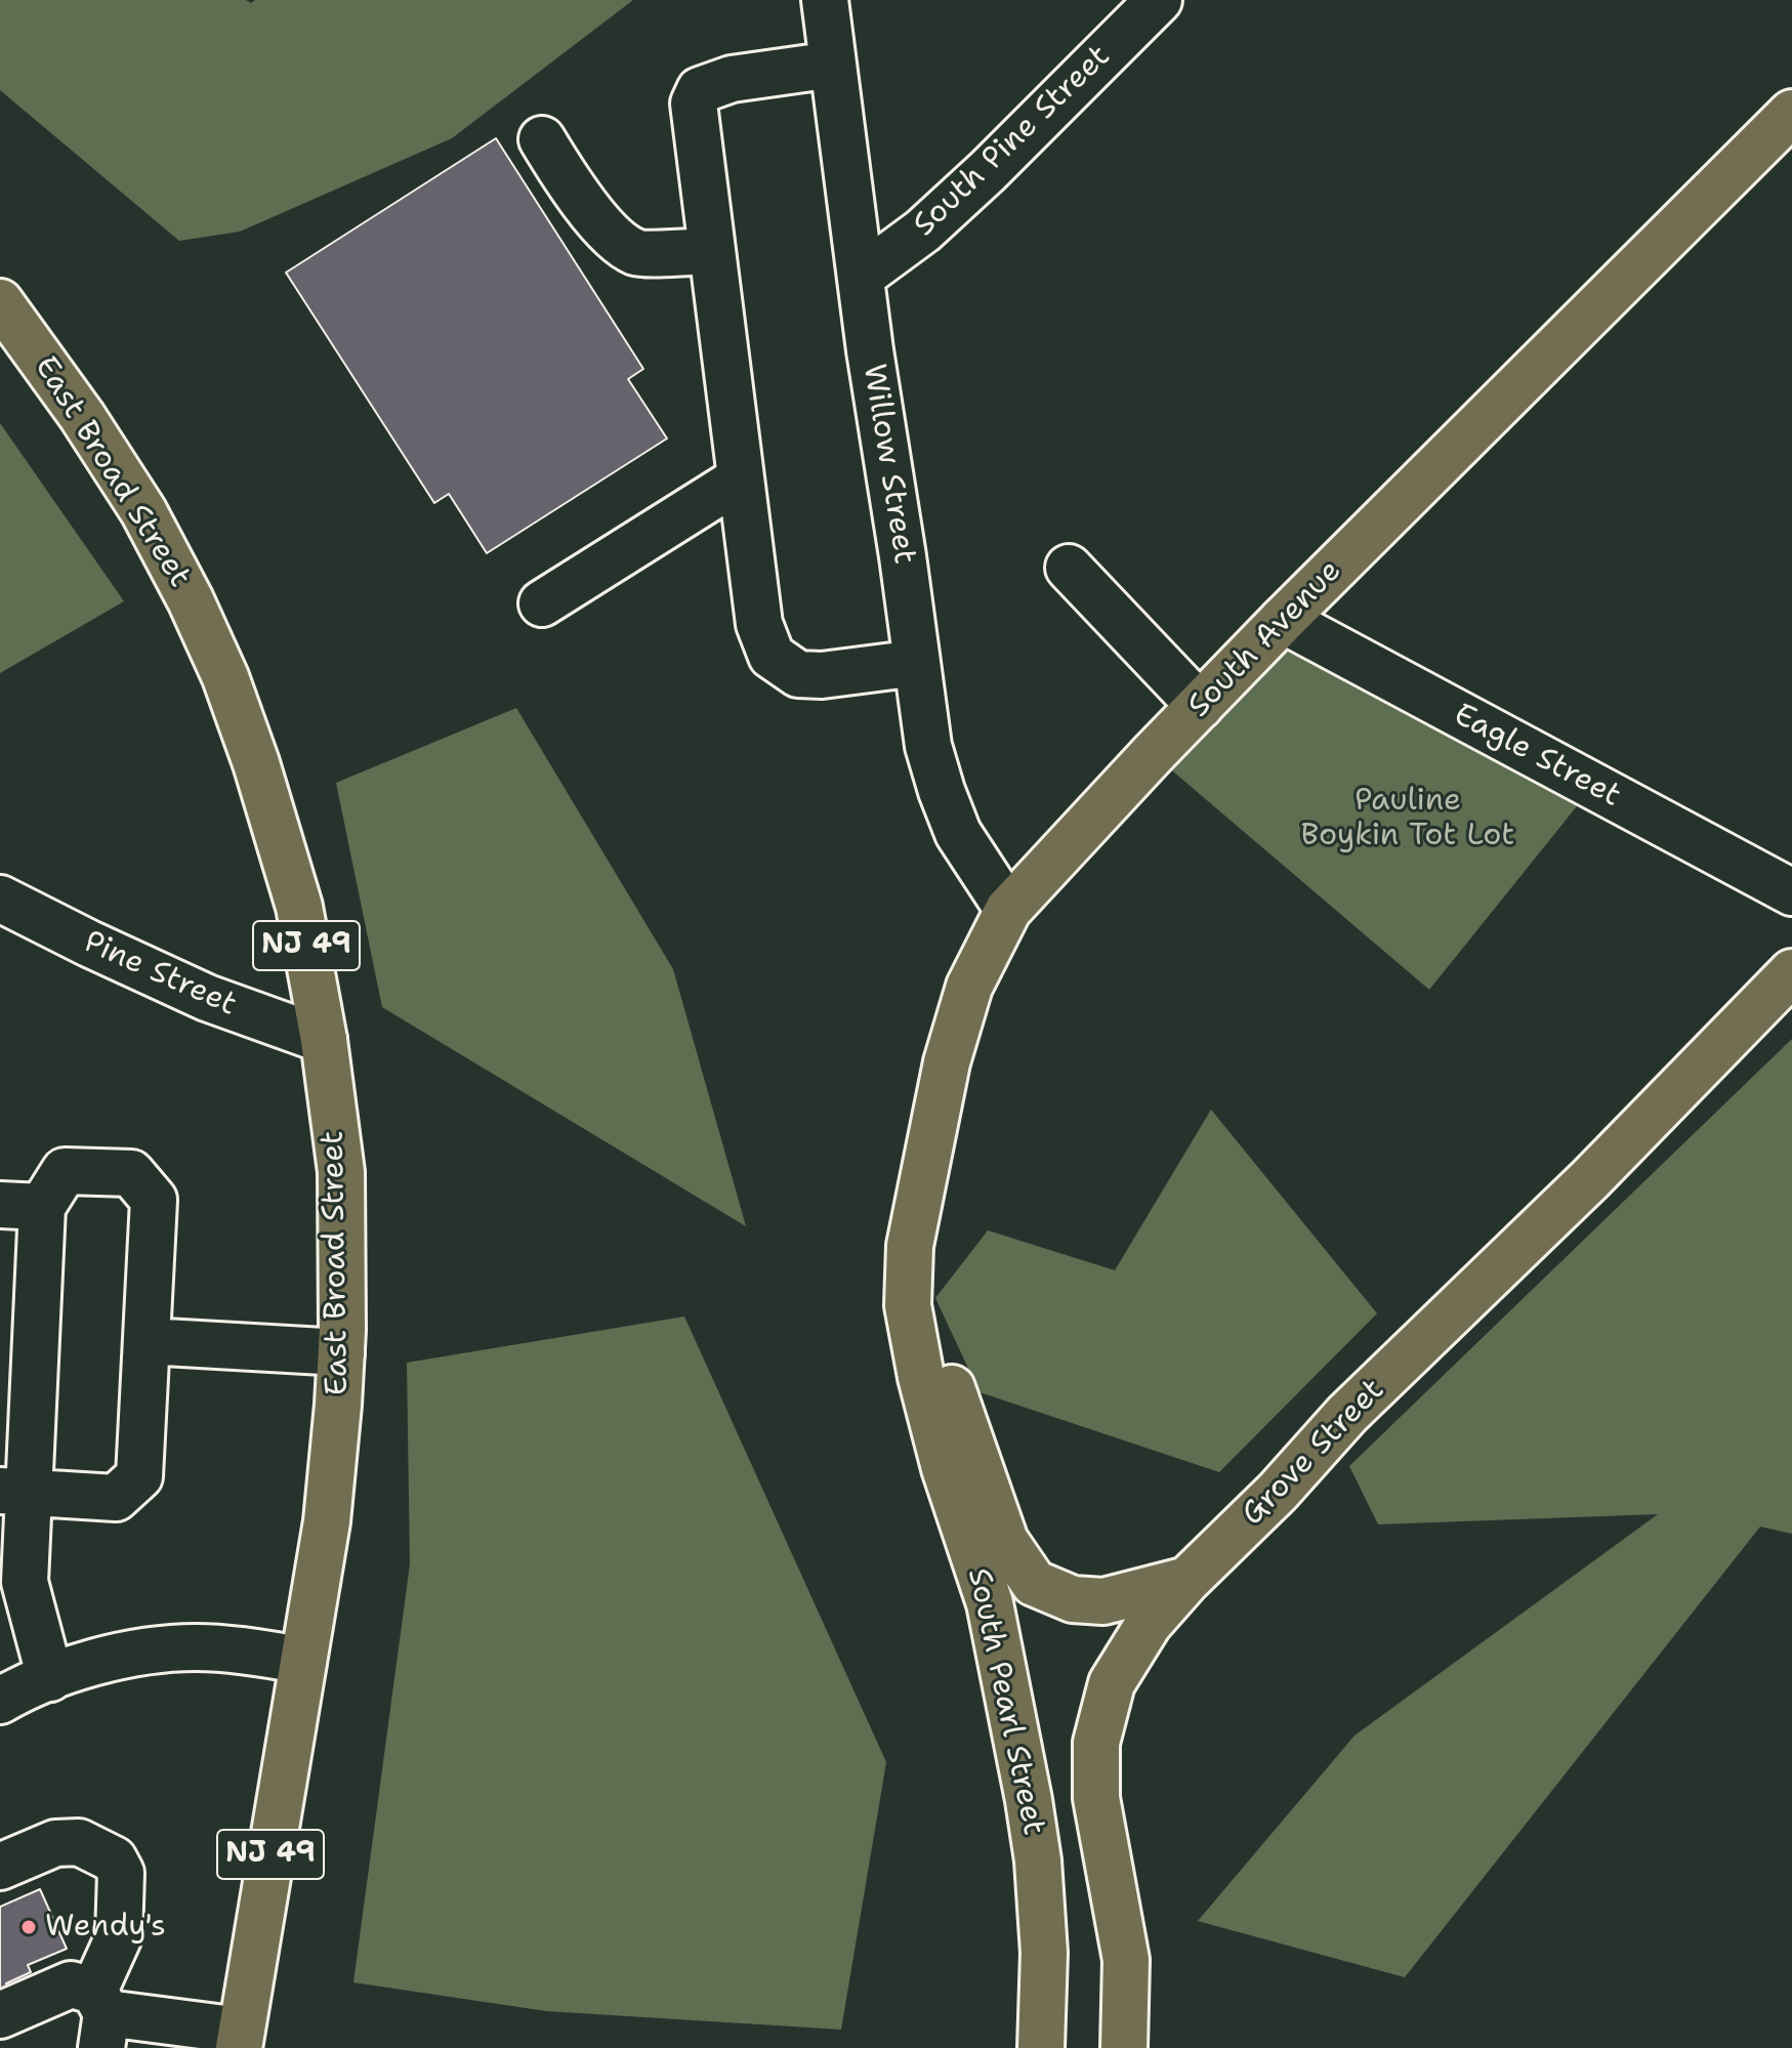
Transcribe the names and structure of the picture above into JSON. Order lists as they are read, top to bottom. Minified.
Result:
{"streets":{"main road":["East Broad Street","South Avenue","NJ 49","Grove Street","South Pearl Street"],"street":["South Pine Street","Willow Street","Eagle Street","Pine Street"]},"crossings":[["South Pine Street","Willow Street"],["Willow Street","South Avenue"],["East Broad Street","Pine Street"],["South Avenue","Eagle Street"],["South Avenue","South Pearl Street"]],"parks":["Pauline Boykin Tot Lot"],"places":["Wendy's"]}
